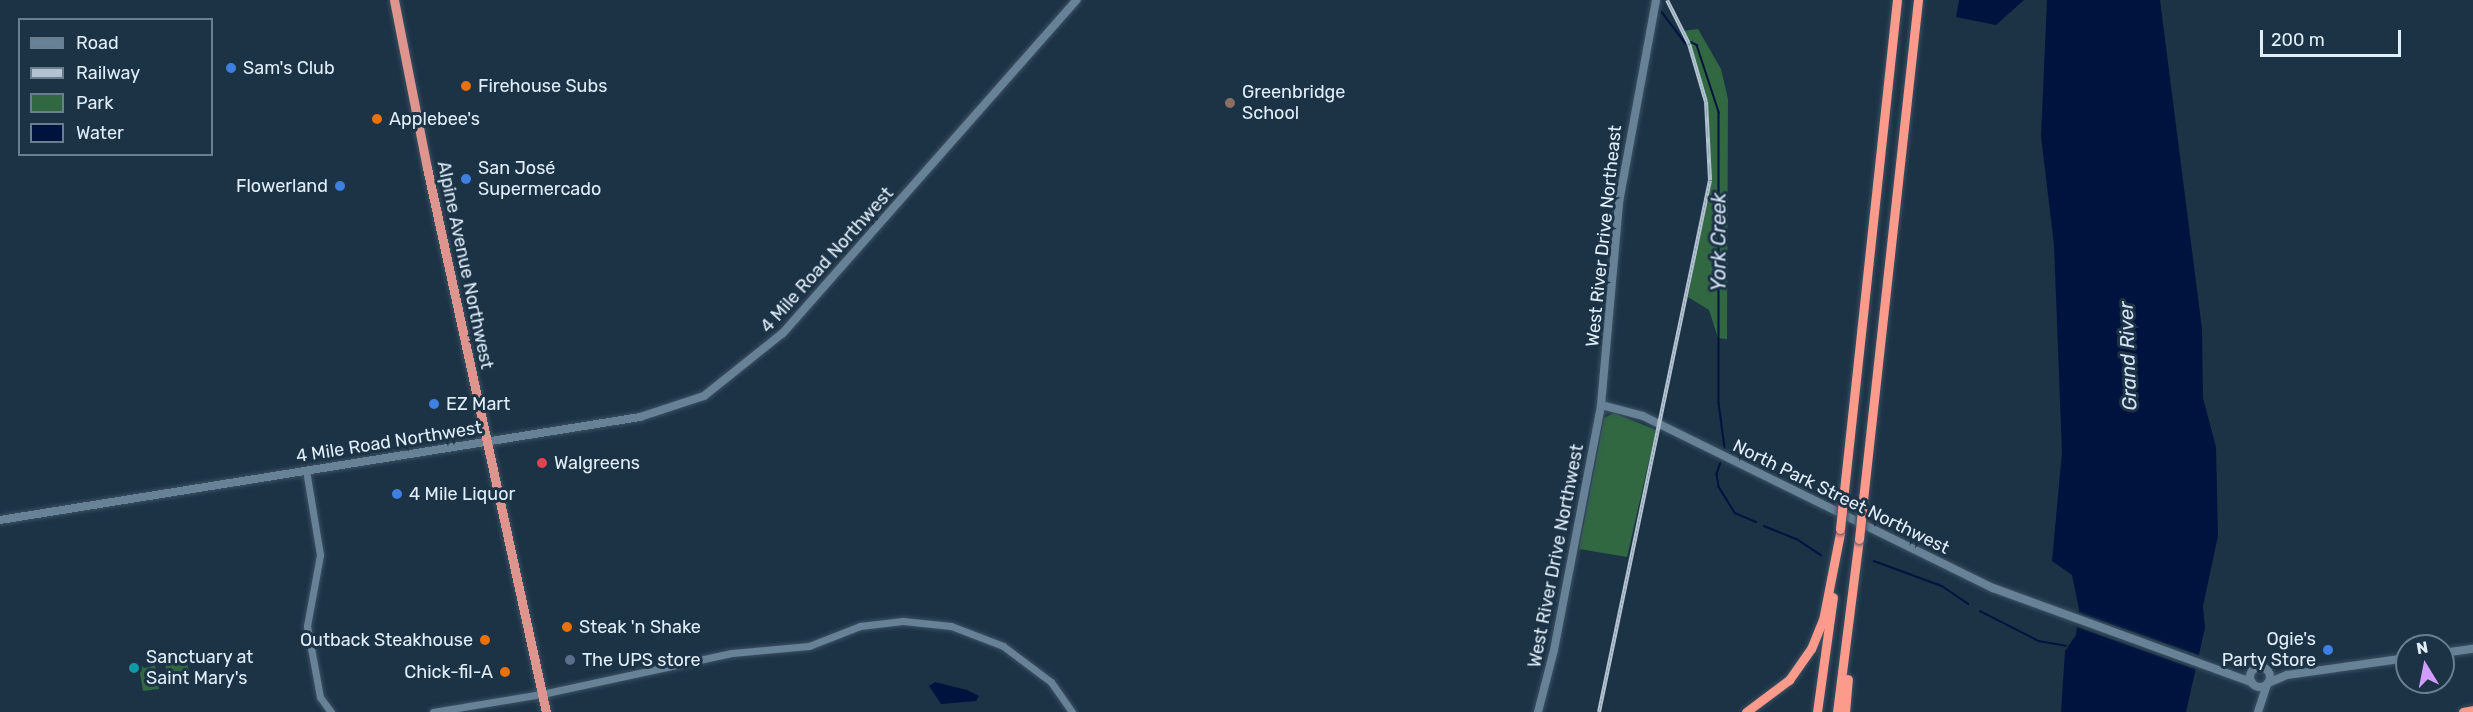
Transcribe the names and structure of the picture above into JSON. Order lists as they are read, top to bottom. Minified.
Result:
{"streets":{"highway":["Alpine Avenue Northwest"],"main road":["West River Drive Northeast","4 Mile Road Northwest","North Park Street Northwest","West River Drive Northwest"]},"crossings":[["West River Drive Northeast","North Park Street Northwest"],["West River Drive Northeast","West River Drive Northwest"],["4 Mile Road Northwest","Alpine Avenue Northwest"],["North Park Street Northwest","West River Drive Northwest"]],"water":["York Creek","Grand River"],"places":["Sam's Club","Firehouse Subs","Greenbridge School","Applebee's","San José Supermercado","Flowerland","EZ Mart","Walgreens","4 Mile Liquor","Steak 'n Shake","Outback Steakhouse","Ogie's Party Store","The UPS store","Sanctuary at Saint Mary's","Chick-fil-A"],"legend":["Road","Railway","Park","Water"],"scale_bar":"200 m","north":"top"}
